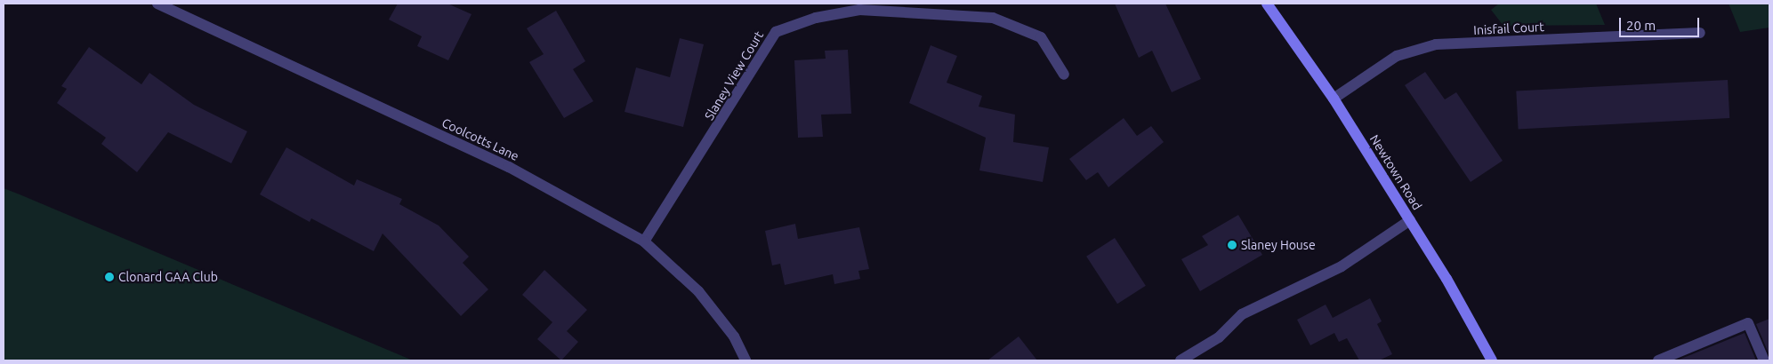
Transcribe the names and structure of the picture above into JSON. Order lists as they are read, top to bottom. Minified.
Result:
{"streets":{"main road":["Newtown Road"],"street":["Inisfail Court","Slaney View Court","Coolcotts Lane"]},"crossings":[["Inisfail Court","Newtown Road"],["Slaney View Court","Coolcotts Lane"]],"places":["Slaney House","Clonard GAA Club"],"scale_bar":"20 m"}
